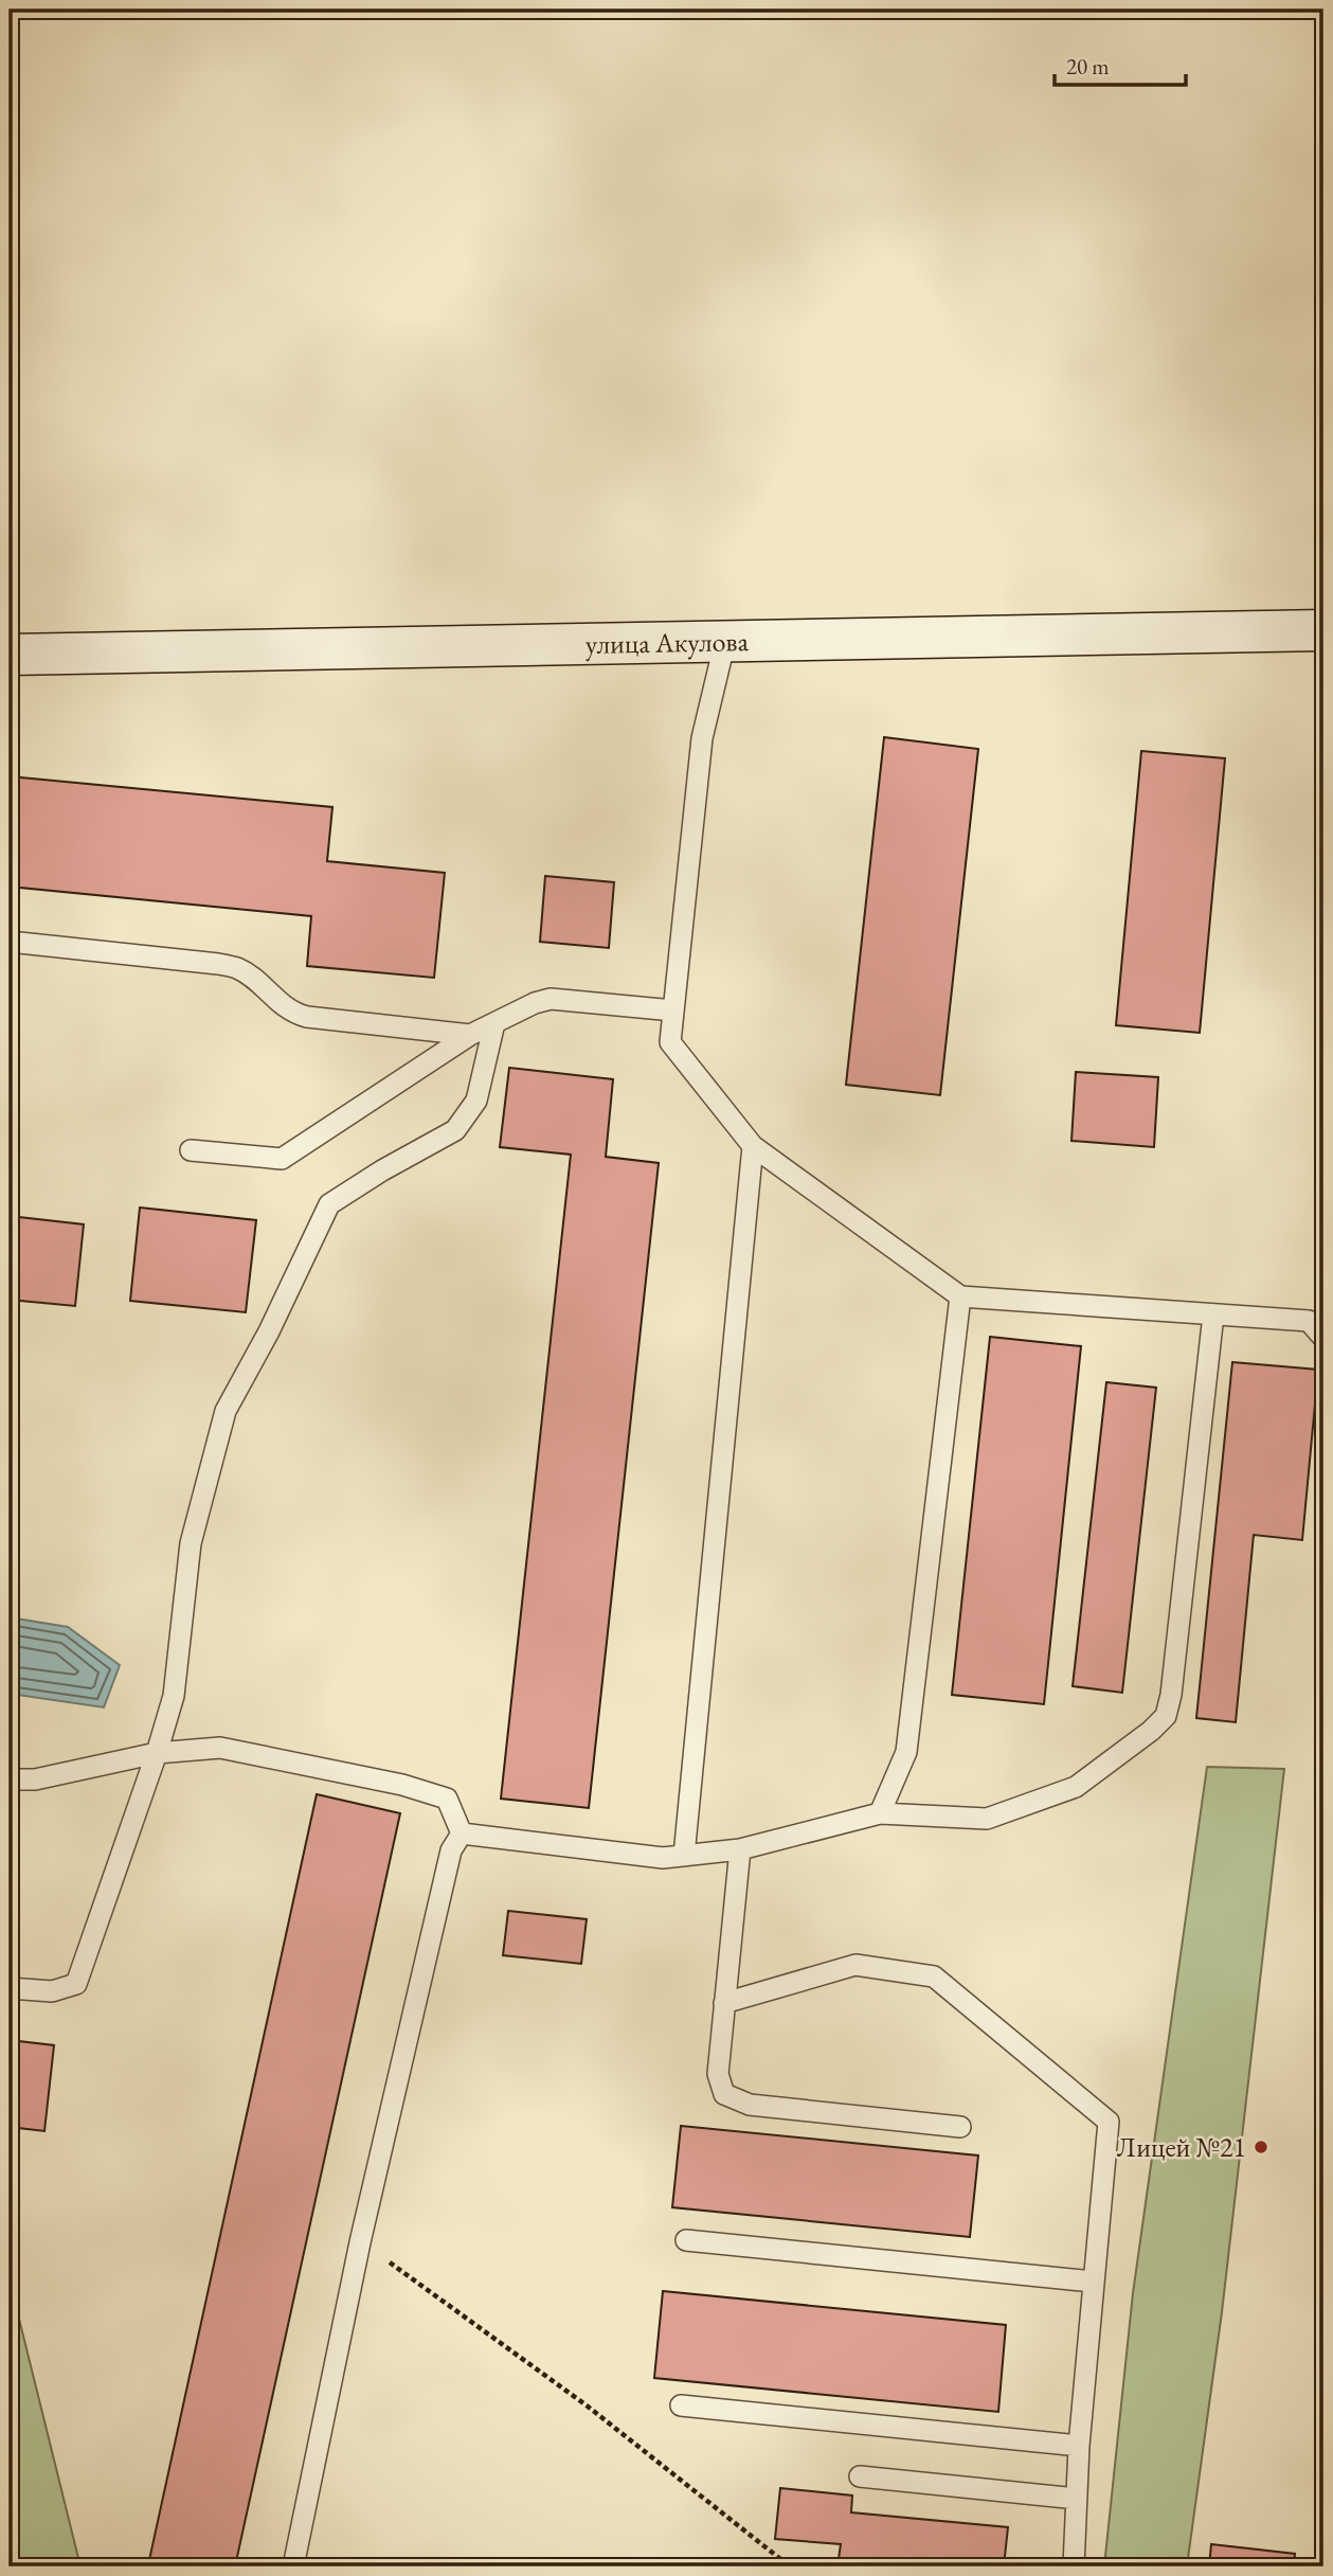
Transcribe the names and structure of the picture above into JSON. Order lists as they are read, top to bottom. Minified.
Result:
{"streets":{"main road":["улица Акулова"]},"places":["Лицей №21"],"scale_bar":"20 m"}
